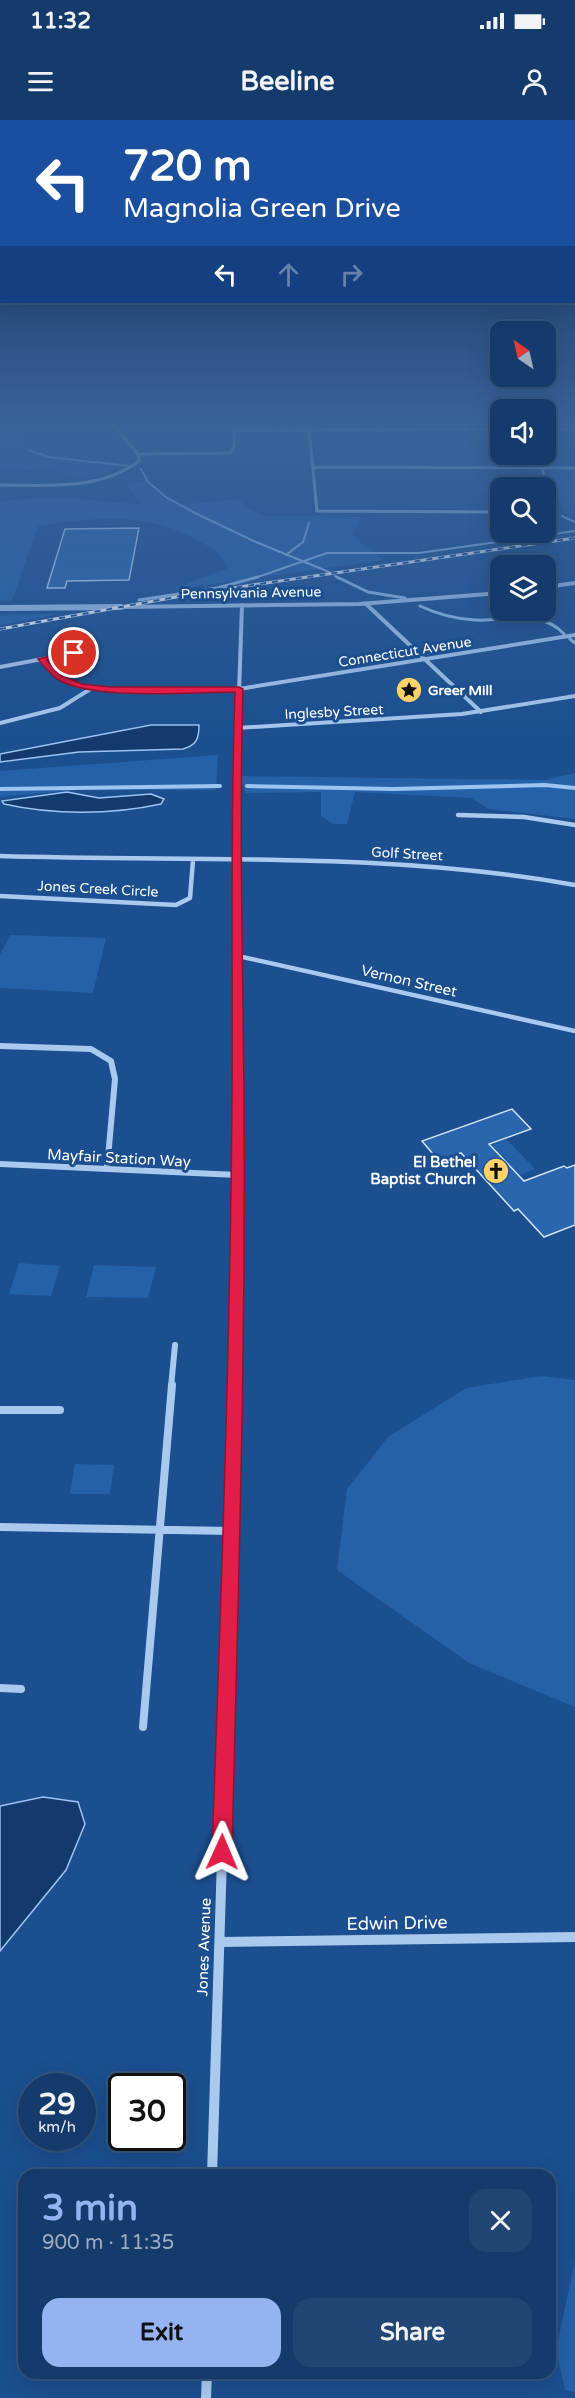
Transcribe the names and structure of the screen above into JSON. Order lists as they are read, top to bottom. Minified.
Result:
{"streets":{"street":["Pennsylvania Avenue","Connecticut Avenue","Inglesby Street","Golf Street","Jones Creek Circle","Vernon Street","Mayfair Station Way","Edwin Drive","Jones Avenue"]},"crossings":[["Pennsylvania Avenue","Jones Avenue"],["Connecticut Avenue","Jones Avenue"],["Inglesby Street","Jones Avenue"],["Golf Street","Jones Creek Circle"],["Golf Street","Jones Avenue"],["Jones Creek Circle","Jones Avenue"],["Vernon Street","Jones Avenue"],["Mayfair Station Way","Jones Avenue"],["Edwin Drive","Jones Avenue"]],"places":{"place":["Greer Mill"],"church":["El Bethel Baptist Church"]},"north":"top left","page":{"status":"11:32","header":"Beeline","turn":["720 m","Magnolia Green Drive"],"speed":"29 km/h","limit":"30","heading":["3 min","900 m · 11:35"],"buttons":["Exit","Share"]}}
